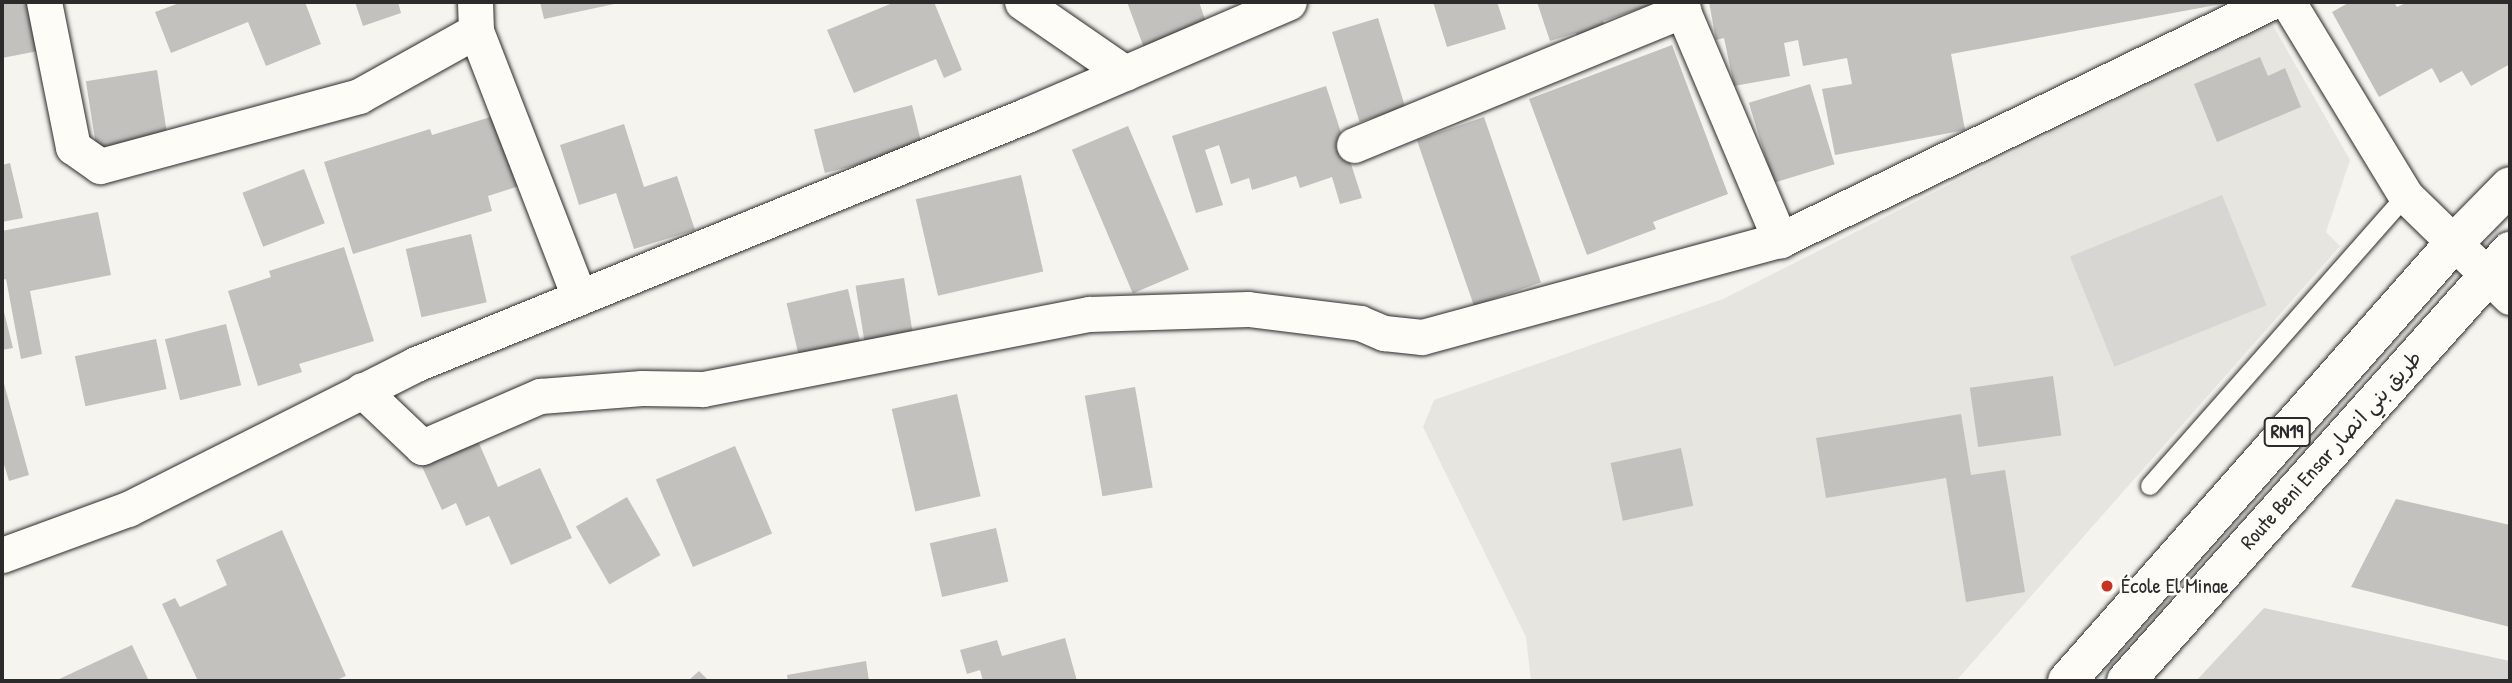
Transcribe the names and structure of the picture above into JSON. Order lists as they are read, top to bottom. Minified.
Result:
{"streets":{"highway":["RN19","Route Beni Ensar طريق بني انصار"]},"places":["École El Minae"]}
